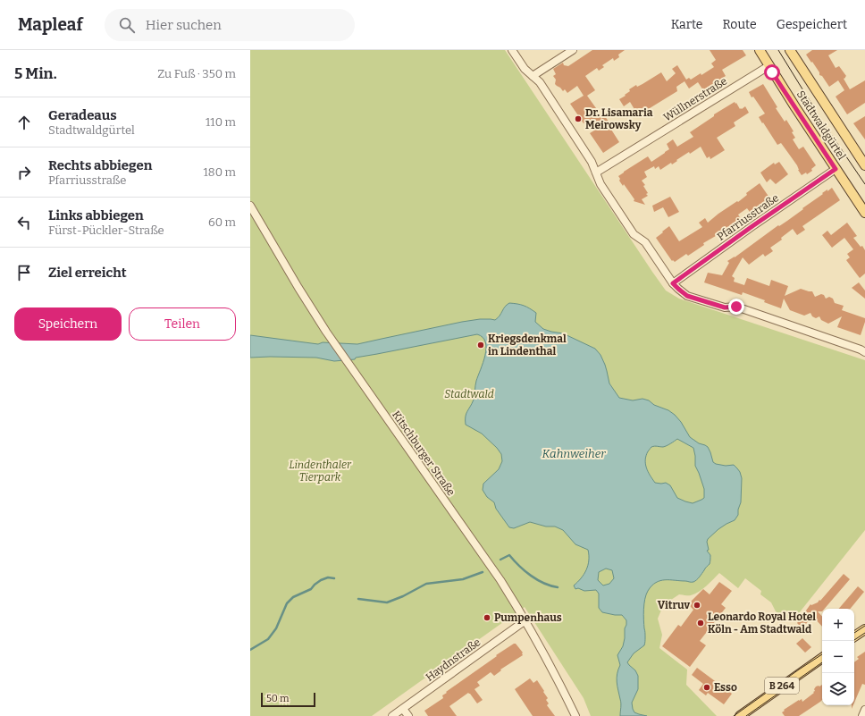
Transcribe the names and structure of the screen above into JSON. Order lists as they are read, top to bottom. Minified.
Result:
{"streets":{"main road":["Stadtwaldgürtel","B 264"],"street":["Wüllnerstraße","Pfarriusstraße","Kitschburger Straße","Haydnstraße"]},"crossings":[["Wüllnerstraße","Stadtwaldgürtel"],["Stadtwaldgürtel","Pfarriusstraße"],["Kitschburger Straße","Haydnstraße"]],"water":["Kahnweiher"],"parks":["Stadtwald","Lindenthaler Tierpark"],"places":["Dr. Lisamaria Meirowsky","Kriegsdenkmal in Lindenthal","Vitruv","Pumpenhaus","Leonardo Royal Hotel Köln - Am Stadtwald","Esso"],"scale_bar":"50 m","page":{"header":"Mapleaf","search":"Hier suchen","nav":["Karte","Route","Gespeichert"],"heading":["5 Min.","Zu Fuß · 350 m"],"list":[["Geradeaus","Stadtwaldgürtel","110 m"],["Rechts abbiegen","Pfarriusstraße","180 m"],["Links abbiegen","Fürst-Pückler-Straße","60 m"],"Ziel erreicht"],"buttons":["Speichern","Teilen"],"map_buttons":["+","−"],"scale":"50 m"}}
